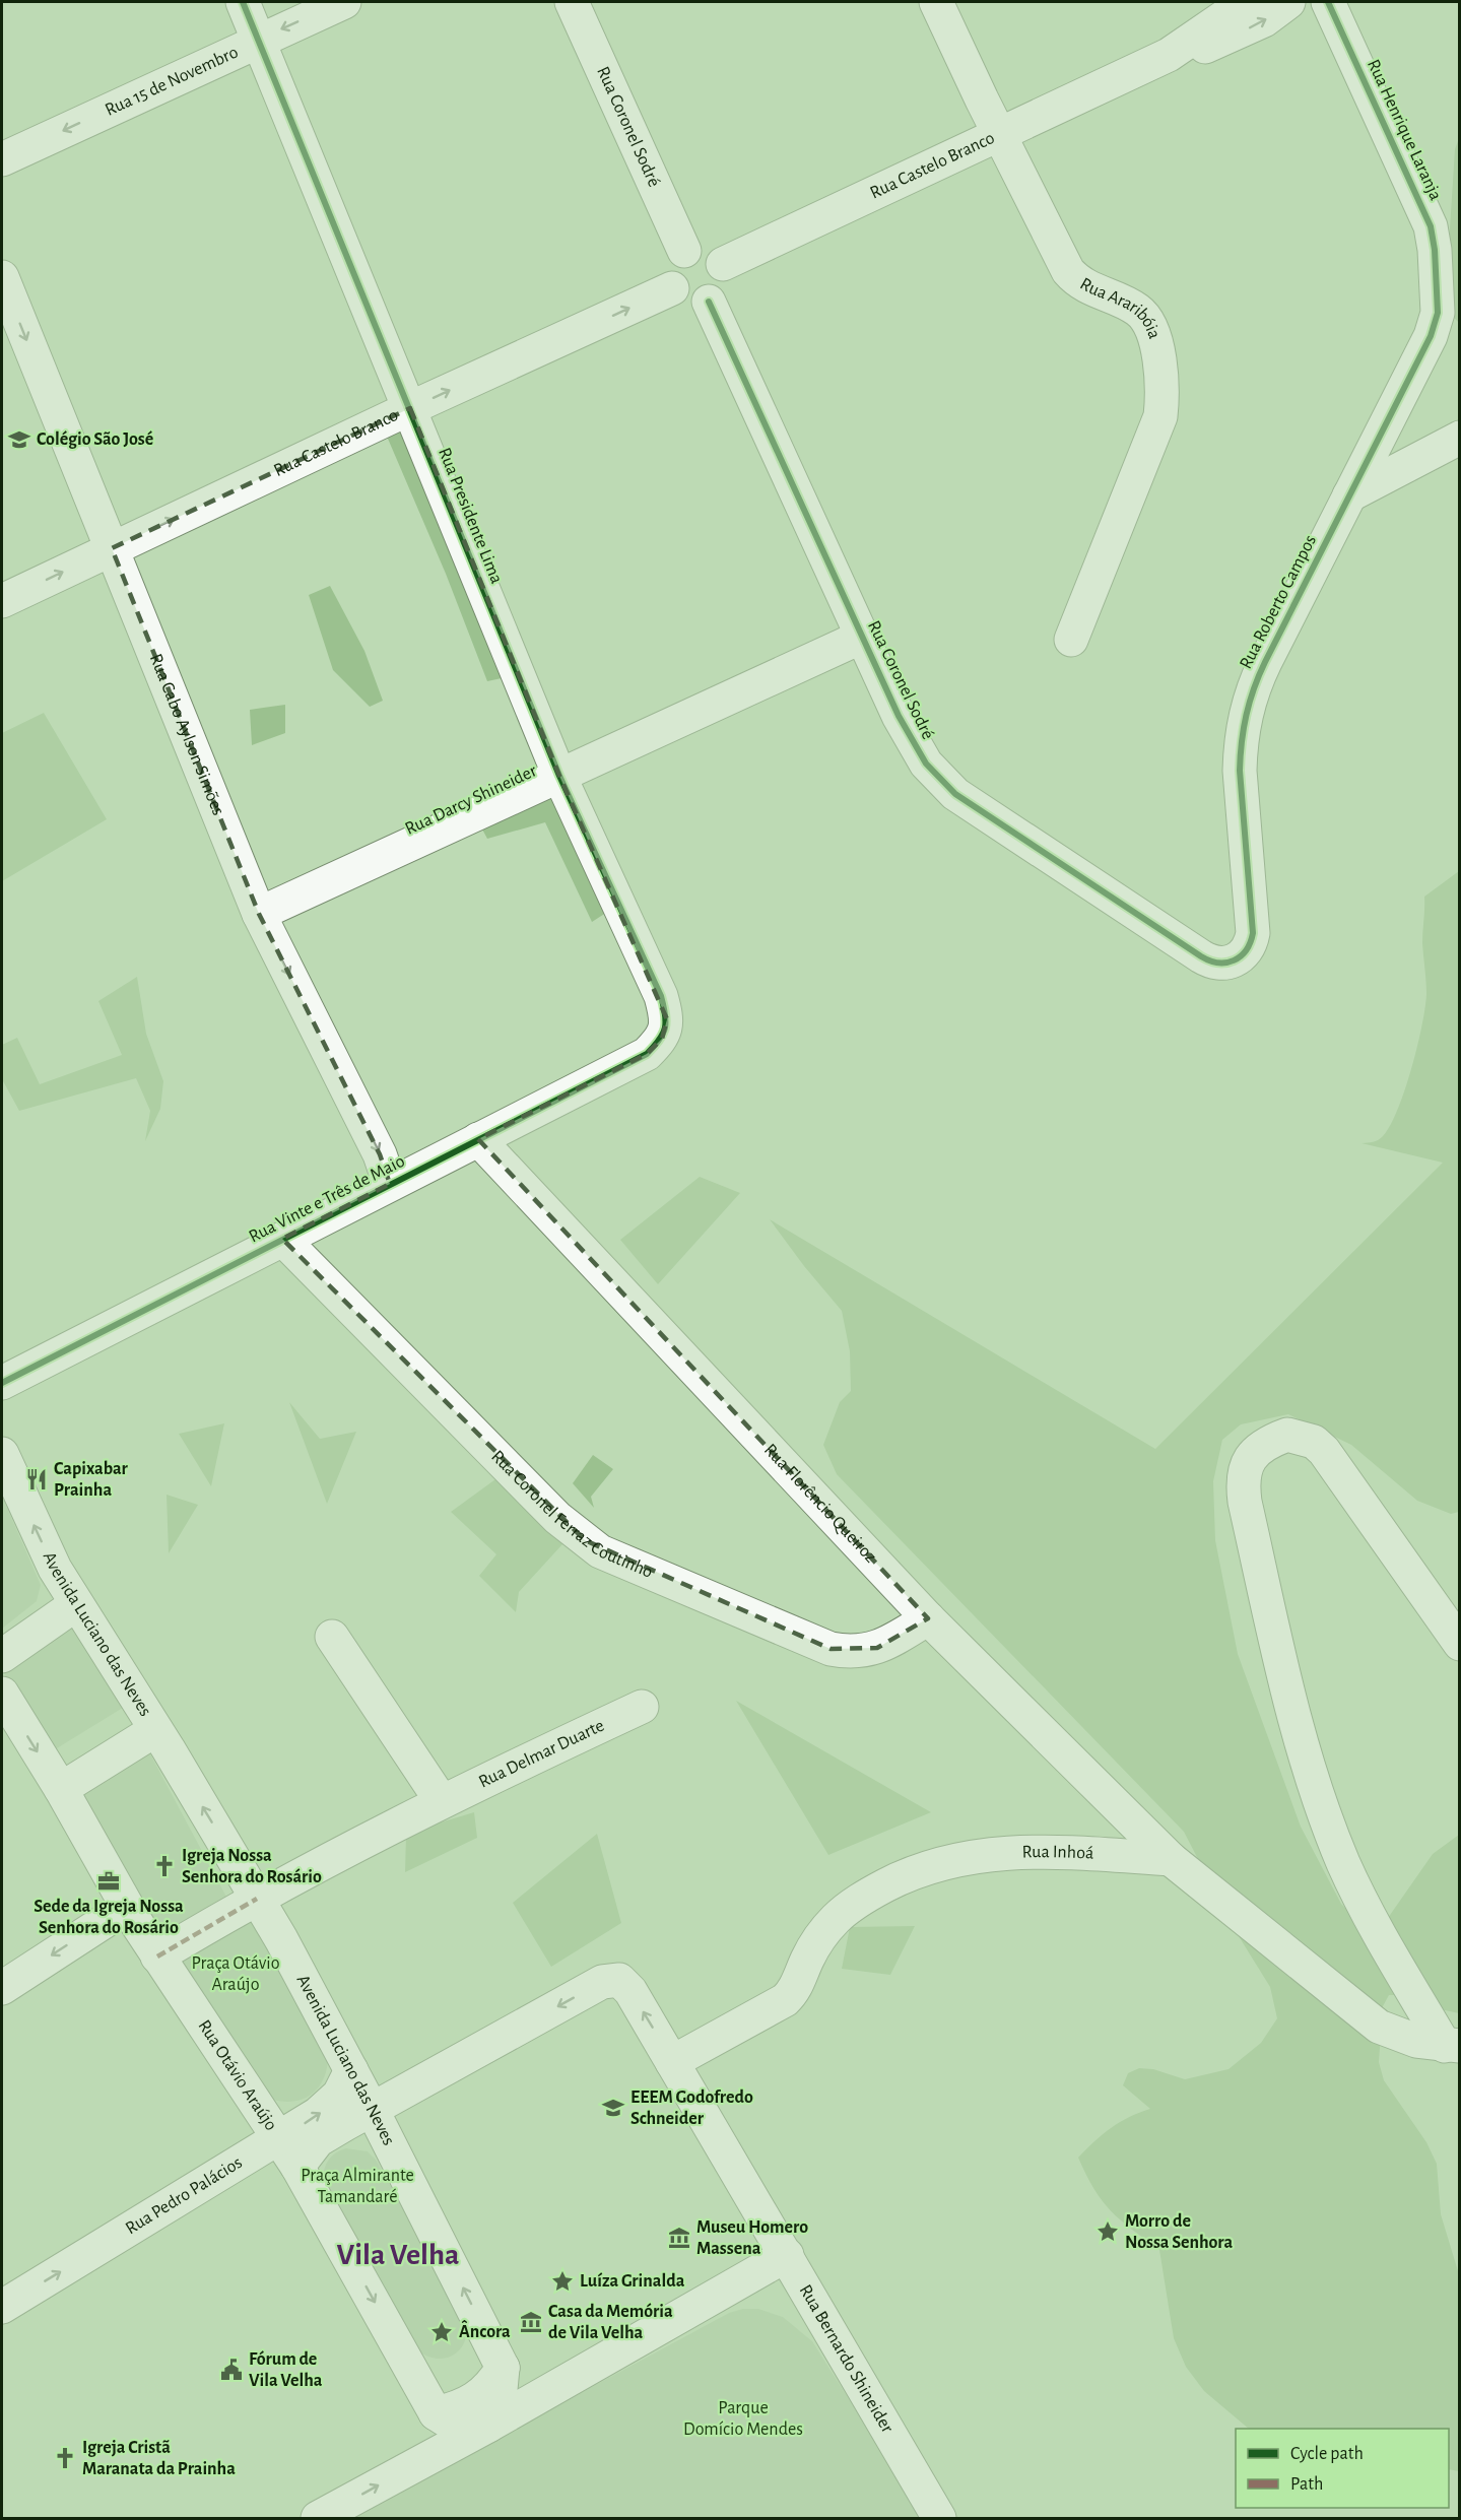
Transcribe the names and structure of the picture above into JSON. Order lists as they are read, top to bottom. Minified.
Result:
{"streets":{"street":["Rua 15 de Novembro","Rua Coronel Sodré","Rua Henrique Laranja","Rua Castelo Branco","Rua Araribóia","Rua Presidente Lima","Rua Roberto Campos","Rua Cabo Aylson Simões","Rua Darcy Shineider","Rua Vinte e Três de Maio","Rua Florêncio Queiroz","Rua Coronel Ferraz Coutinho","Avenida Luciano das Neves","Rua Delmar Duarte","Rua Inhoá","Rua Otávio Araújo","Rua Pedro Palácios","Rua Bernardo Shineider"]},"crossings":[["Rua 15 de Novembro","Rua Presidente Lima"],["Rua Coronel Sodré","Rua Castelo Branco"],["Rua Coronel Sodré","Rua Roberto Campos"],["Rua Coronel Sodré","Rua Darcy Shineider"],["Rua Henrique Laranja","Rua Roberto Campos"],["Rua Castelo Branco","Rua Araribóia"],["Rua Castelo Branco","Rua Presidente Lima"],["Rua Castelo Branco","Rua Cabo Aylson Simões"],["Rua Presidente Lima","Rua Darcy Shineider"],["Rua Presidente Lima","Rua Vinte e Três de Maio"],["Rua Cabo Aylson Simões","Rua Darcy Shineider"],["Rua Cabo Aylson Simões","Rua Vinte e Três de Maio"],["Rua Vinte e Três de Maio","Rua Florêncio Queiroz"],["Rua Vinte e Três de Maio","Rua Coronel Ferraz Coutinho"],["Rua Florêncio Queiroz","Rua Coronel Ferraz Coutinho"],["Rua Florêncio Queiroz","Rua Inhoá"],["Avenida Luciano das Neves","Rua Delmar Duarte"],["Avenida Luciano das Neves","Rua Pedro Palácios"],["Avenida Luciano das Neves","Rua Bernardo Shineider"],["Rua Delmar Duarte","Rua Otávio Araújo"],["Rua Inhoá","Rua Bernardo Shineider"],["Rua Otávio Araújo","Rua Pedro Palácios"]],"one_way":["Rua 15 de Novembro","Rua Castelo Branco","Rua Cabo Aylson Simões","Avenida Luciano das Neves","Rua Otávio Araújo"],"districts":["Vila Velha"],"parks":["Praça Otávio Araújo","Praça Almirante Tamandaré","Parque Domício Mendes"],"places":{"school or university":["Colégio São José","EEEM Godofredo Schneider"],"restaurant":["Capixabar Prainha"],"church":["Igreja Nossa Senhora do Rosário","Igreja Cristã Maranata da Prainha"],"office":["Sede da Igreja Nossa Senhora do Rosário"],"place":["Morro de Nossa Senhora","Luíza Grinalda","Âncora"],"museum":["Museu Homero Massena","Casa da Memória de Vila Velha"],"public building":["Fórum de Vila Velha"]},"legend":["Cycle path","Path"]}
